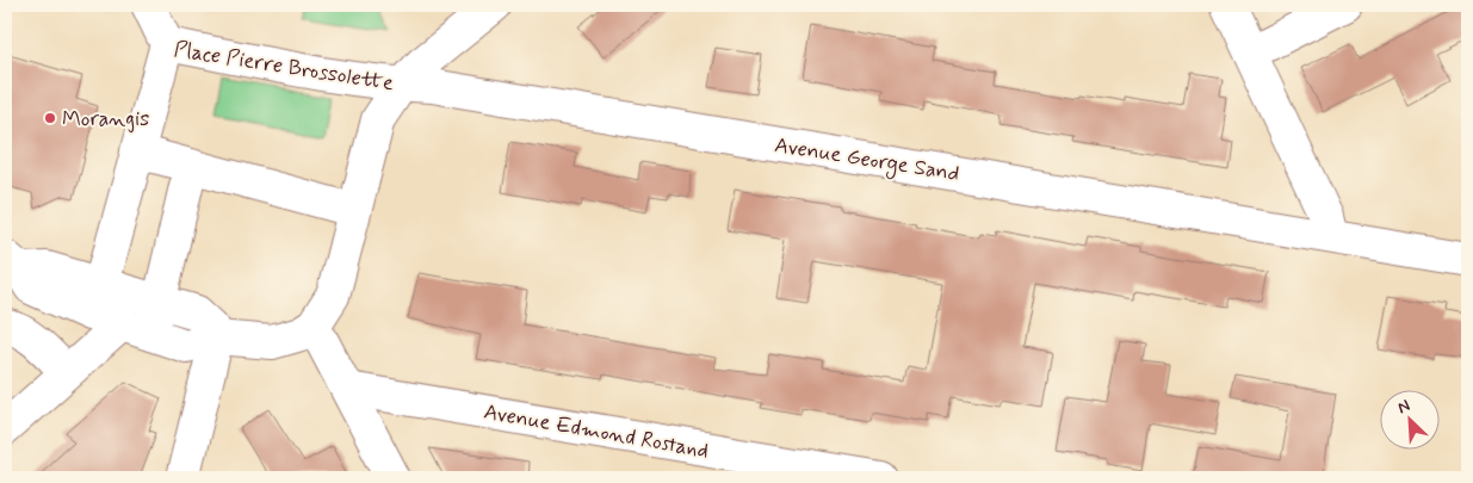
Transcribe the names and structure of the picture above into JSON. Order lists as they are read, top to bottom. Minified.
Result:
{"streets":{"street":["Place Pierre Brossolette","Avenue George Sand","Avenue Edmond Rostand"]},"crossings":[["Place Pierre Brossolette","Avenue George Sand"]],"places":["Morangis"],"north":"top left"}
